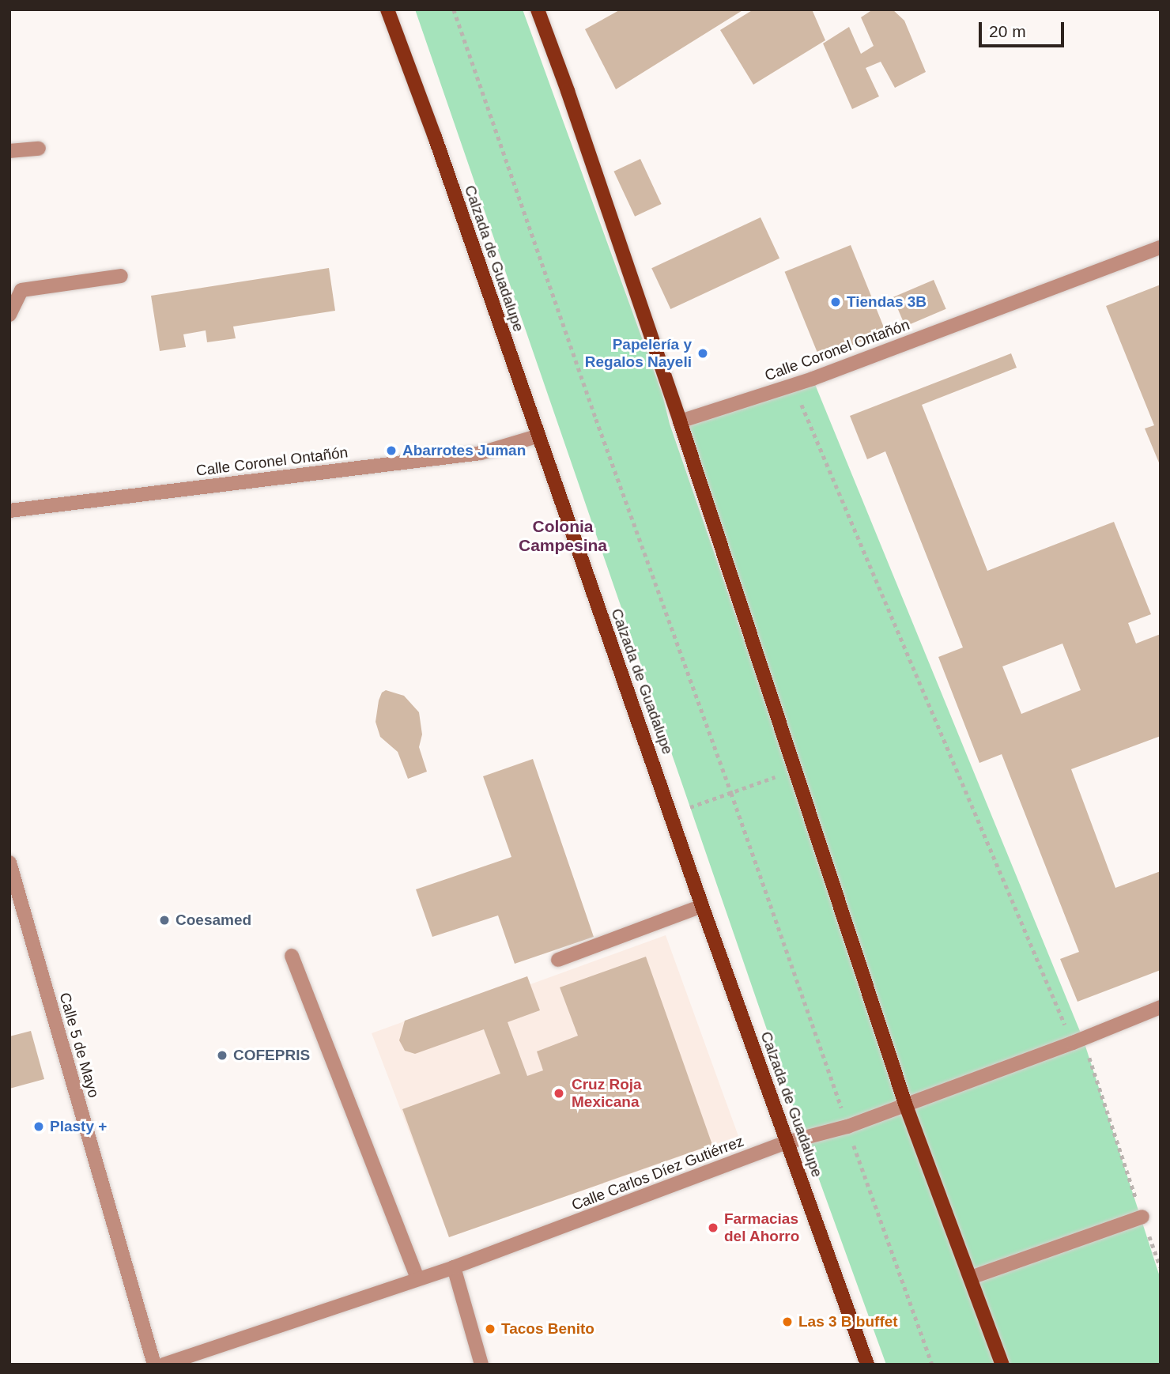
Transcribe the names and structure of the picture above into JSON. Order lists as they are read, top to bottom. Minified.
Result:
{"streets":{"main road":["Calzada de Guadalupe"],"street":["Calle Coronel Ontañón","Calle 5 de Mayo","Calle Carlos Díez Gutiérrez"]},"crossings":[["Calzada de Guadalupe","Calle Coronel Ontañón"],["Calzada de Guadalupe","Calle Carlos Díez Gutiérrez"]],"districts":["Colonia Campesina"],"places":["Tiendas 3B","Papelería y Regalos Nayeli","Abarrotes Juman","Coesamed","COFEPRIS","Cruz Roja Mexicana","Plasty +","Farmacias del Ahorro","Las 3 B buffet","Tacos Benito"],"scale_bar":"20 m"}
